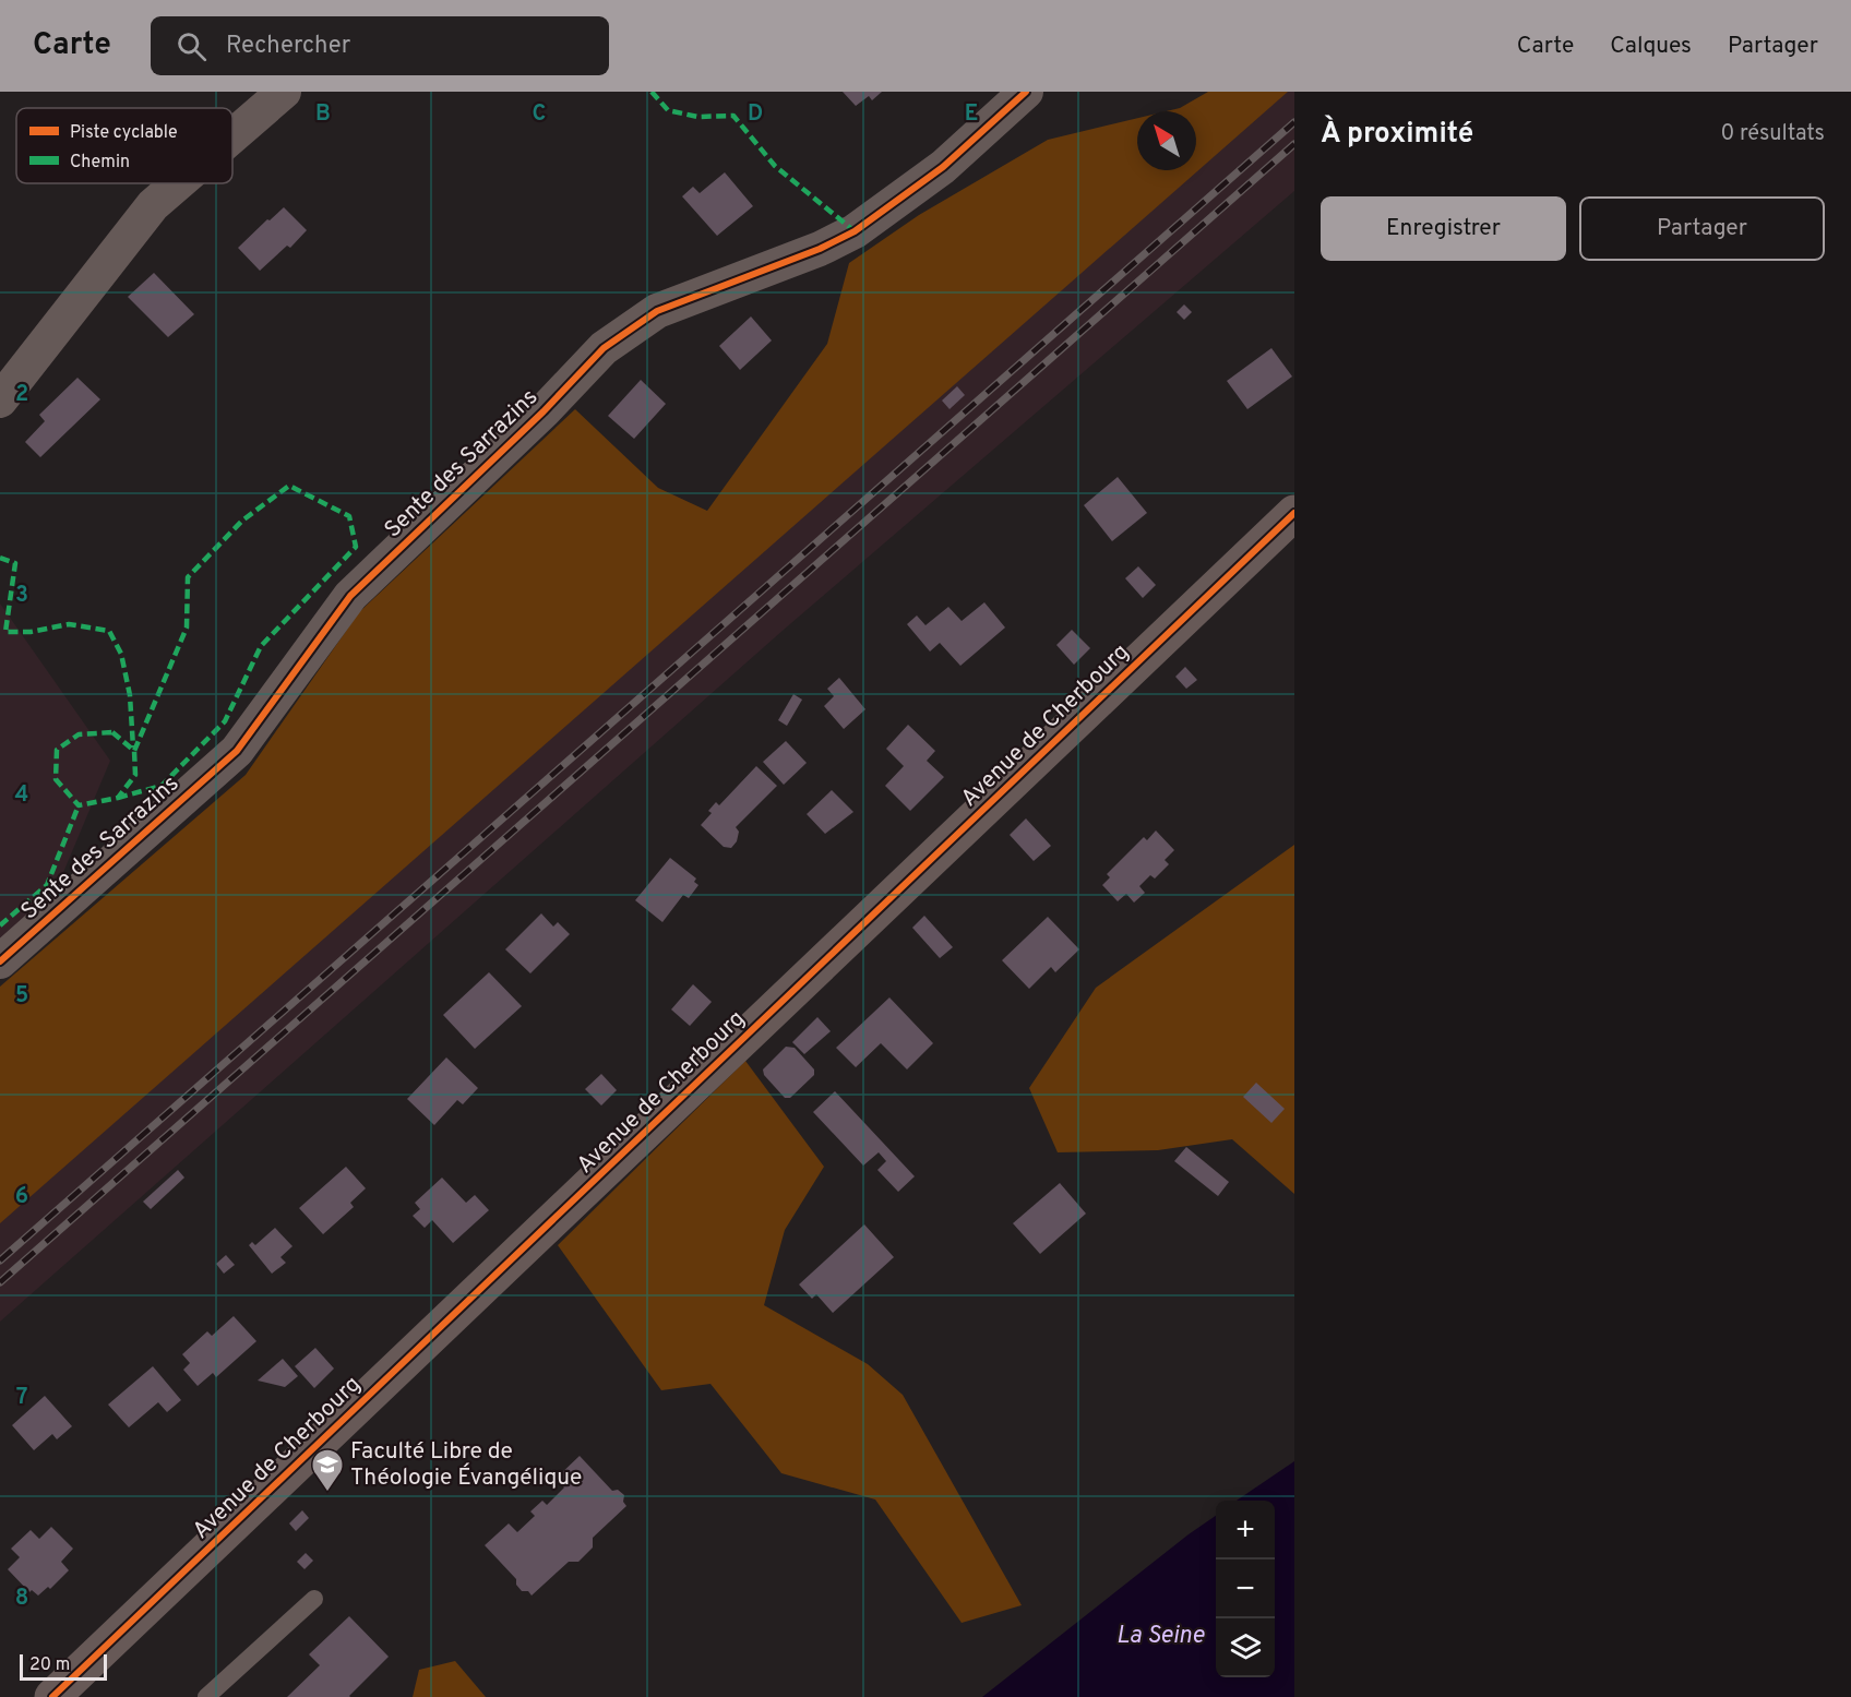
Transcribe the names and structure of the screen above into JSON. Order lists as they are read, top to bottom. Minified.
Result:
{"streets":{"main road":["Avenue de Cherbourg"],"street":["Sente des Sarrazins"]},"water":["La Seine"],"places":{"school or university":["Faculté Libre de Théologie Évangélique"]},"legend":["Piste cyclable","Chemin"],"scale_bar":"20 m","north":"top left","page":{"header":"Carte","search":"Rechercher","nav":["Carte","Calques","Partager"],"heading":["À proximité","0 résultats"],"buttons":["Enregistrer","Partager"],"map_buttons":["+","−"],"scale":"20 m"},"grid":{"columns":["B","C","D","E"],"rows":["2","3","4","5","6","7","8"]}}
